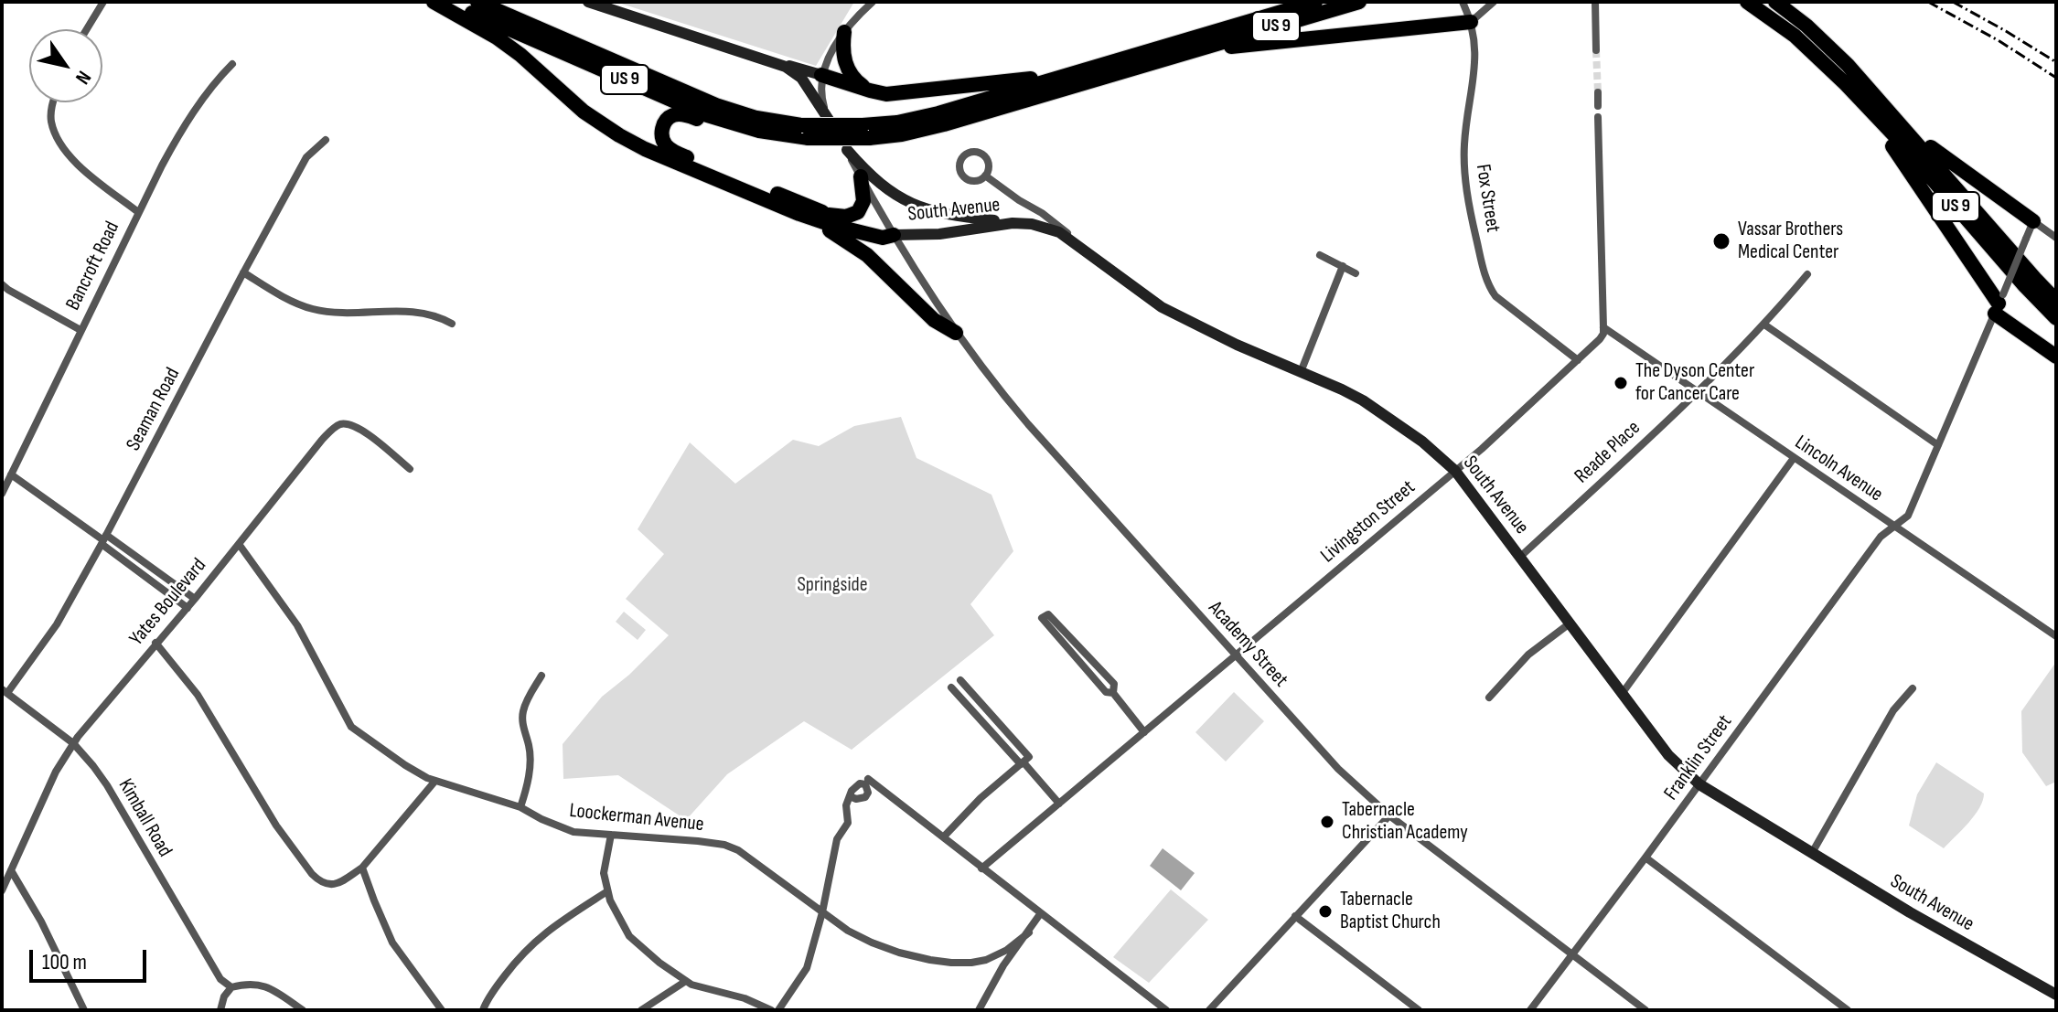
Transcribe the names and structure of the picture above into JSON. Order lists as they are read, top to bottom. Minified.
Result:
{"streets":{"highway":["US 9"],"street":["Fox Street","South Avenue","Bancroft Road","Seaman Road","Reade Place","Lincoln Avenue","Livingston Street","Yates Boulevard","Academy Street","Franklin Street","Kimball Road","Loockerman Avenue"]},"crossings":[["Fox Street","Livingston Street"],["South Avenue","Reade Place"],["South Avenue","Livingston Street"],["South Avenue","Academy Street"],["South Avenue","Franklin Street"],["Seaman Road","Kimball Road"],["Reade Place","Lincoln Avenue"],["Lincoln Avenue","Livingston Street"],["Lincoln Avenue","Franklin Street"],["Livingston Street","Academy Street"],["Yates Boulevard","Kimball Road"],["Yates Boulevard","Loockerman Avenue"],["Academy Street","Franklin Street"]],"parks":["Springside"],"places":["Vassar Brothers Medical Center","The Dyson Center for Cancer Care","Tabernacle Christian Academy","Tabernacle Baptist Church"],"scale_bar":"100 m","north":"bottom right"}
